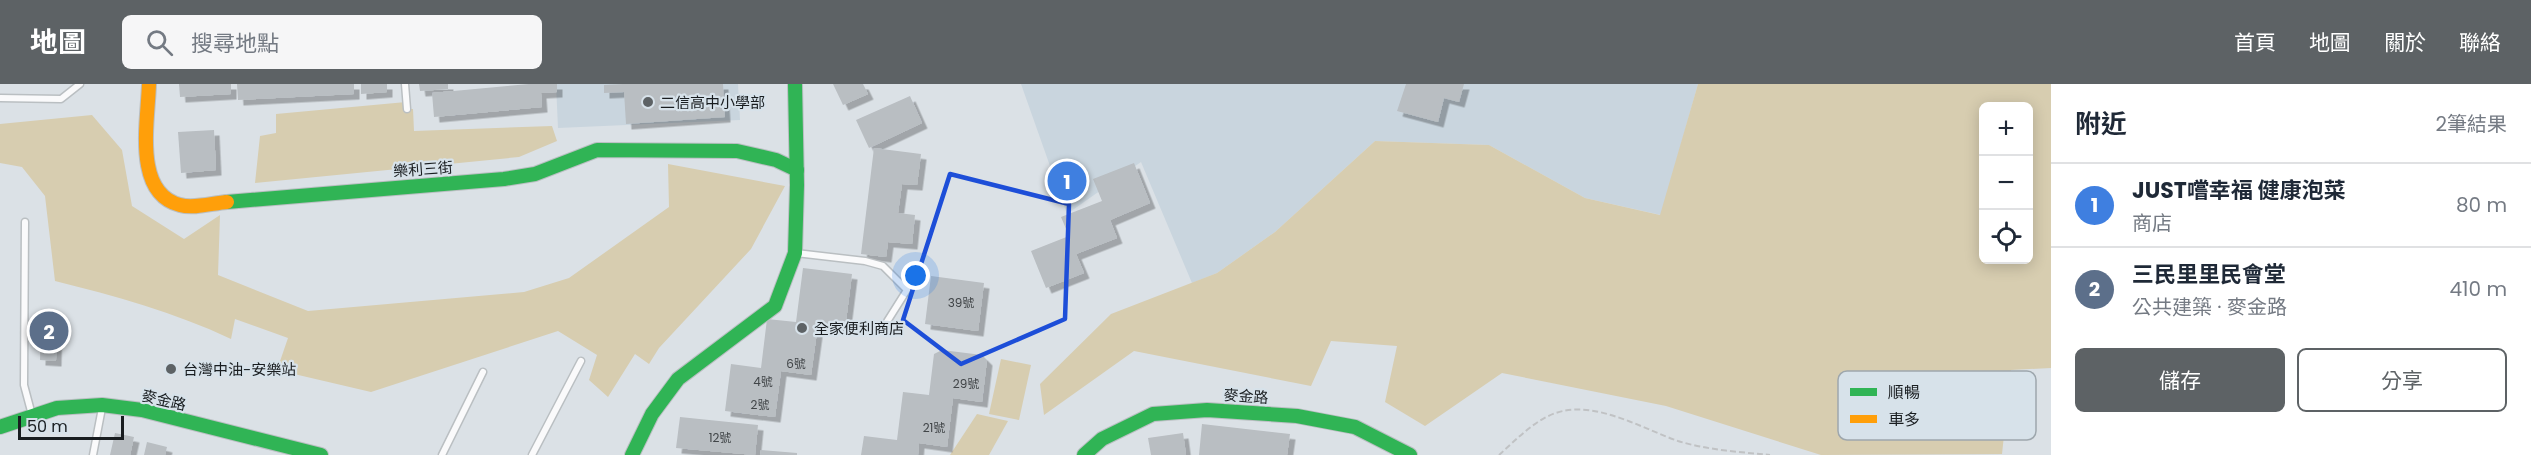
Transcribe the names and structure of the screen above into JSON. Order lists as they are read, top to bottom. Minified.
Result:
{"streets":{"street":["樂利三街","麥金路"]},"places":["二信高中小學部","全家便利商店","台灣中油-安樂站"],"house_numbers":["39號","6號","4號","29號","2號","21號","12號"],"legend":["順暢","車多"],"scale_bar":"50 m","page":{"header":"地圖","search":"搜尋地點","nav":["首頁","地圖","關於","聯絡"],"heading":["附近","2筆結果"],"map_buttons":["+","−"],"pins":["1","2"],"list":[{"mark":"1","name":"JUST嚐幸福 健康泡菜","note":"商店","value":"80 m"},{"mark":"2","name":"三民里里民會堂","note":"公共建築 · 麥金路","value":"410 m"}],"buttons":["儲存","分享"],"scale":"50 m"}}
